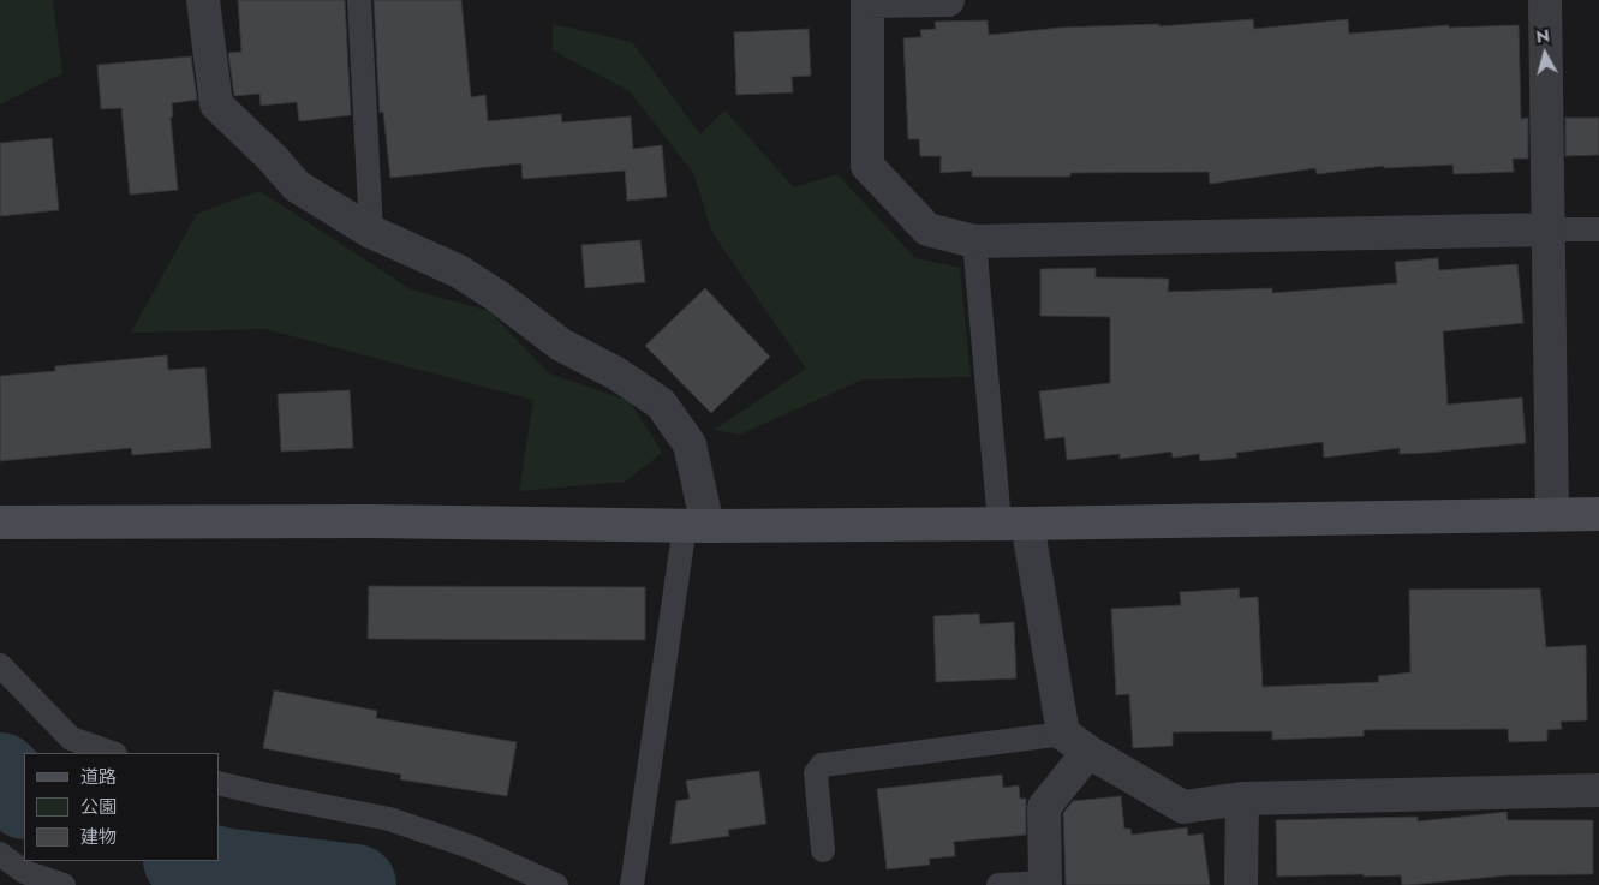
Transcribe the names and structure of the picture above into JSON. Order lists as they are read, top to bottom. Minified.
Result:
{"legend":["道路","公園","建物"],"north":"top"}
